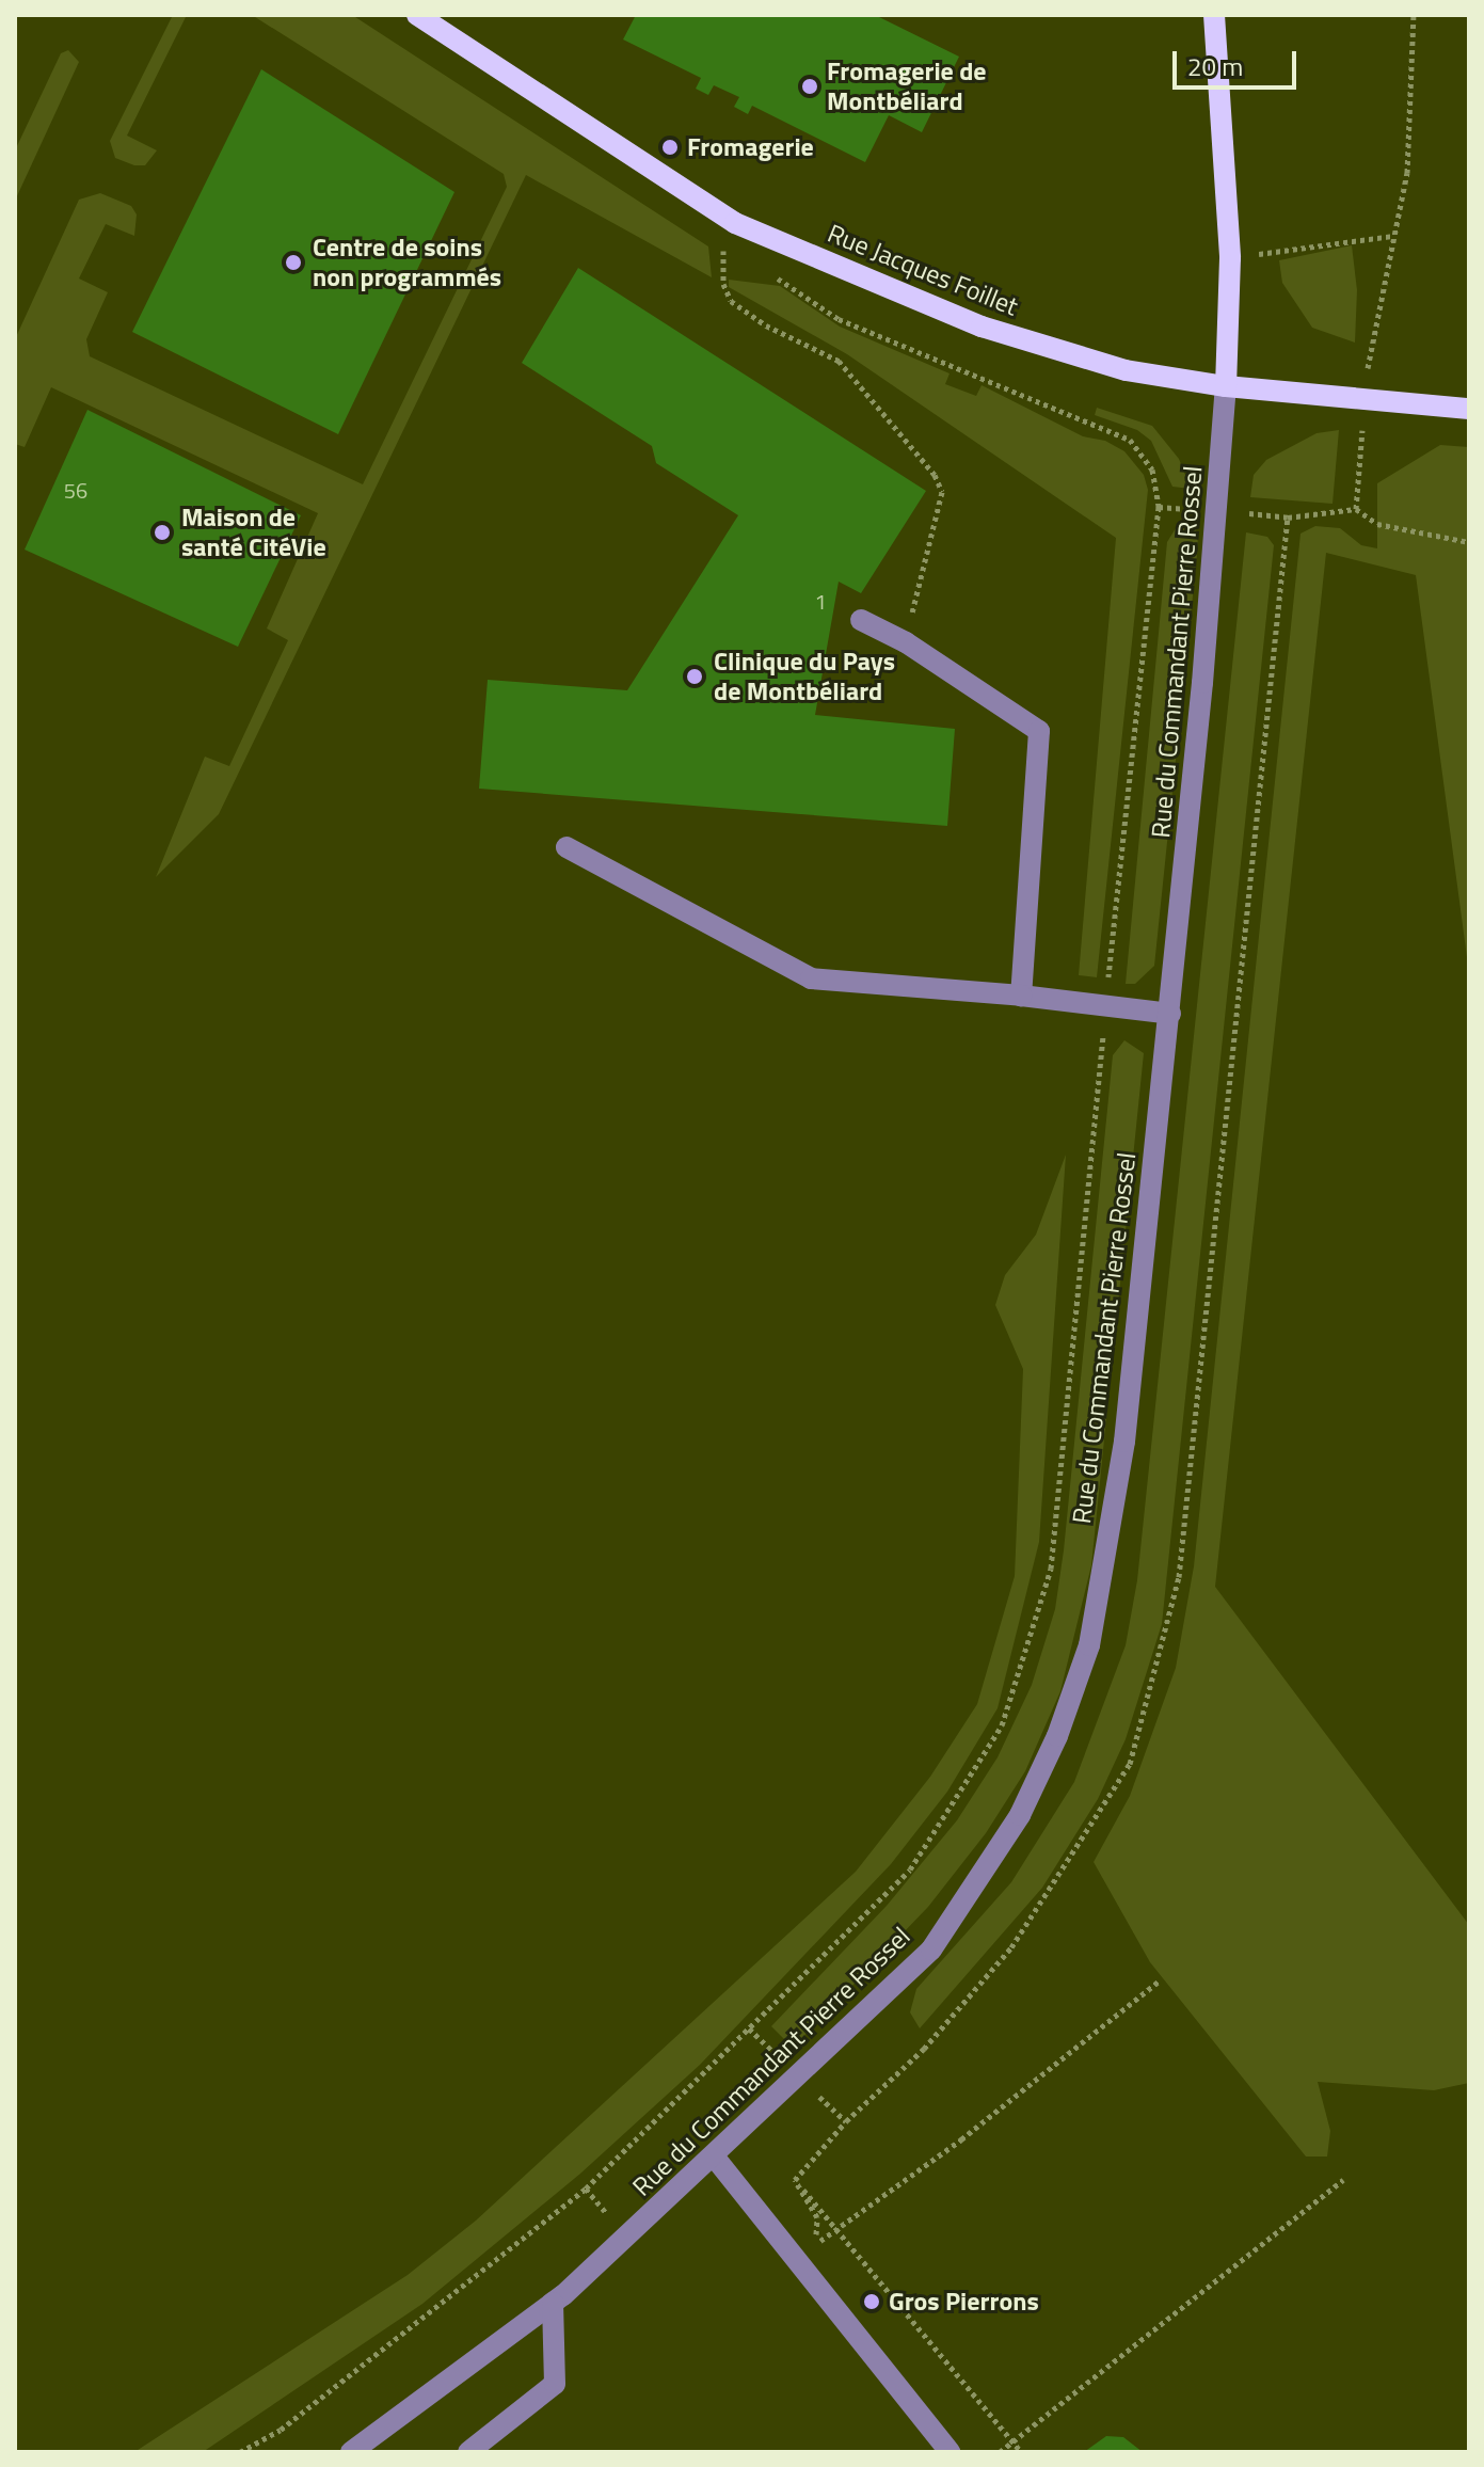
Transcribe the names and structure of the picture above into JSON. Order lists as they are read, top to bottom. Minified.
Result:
{"streets":{"main road":["Rue Jacques Foillet"],"street":["Rue du Commandant Pierre Rossel"]},"crossings":[["Rue Jacques Foillet","Rue du Commandant Pierre Rossel"]],"places":["Fromagerie de Montbéliard","Fromagerie","Centre de soins non programmés","Maison de santé CitéVie","Clinique du Pays de Montbéliard","Gros Pierrons"],"house_numbers":["56","1"],"scale_bar":"20 m"}
